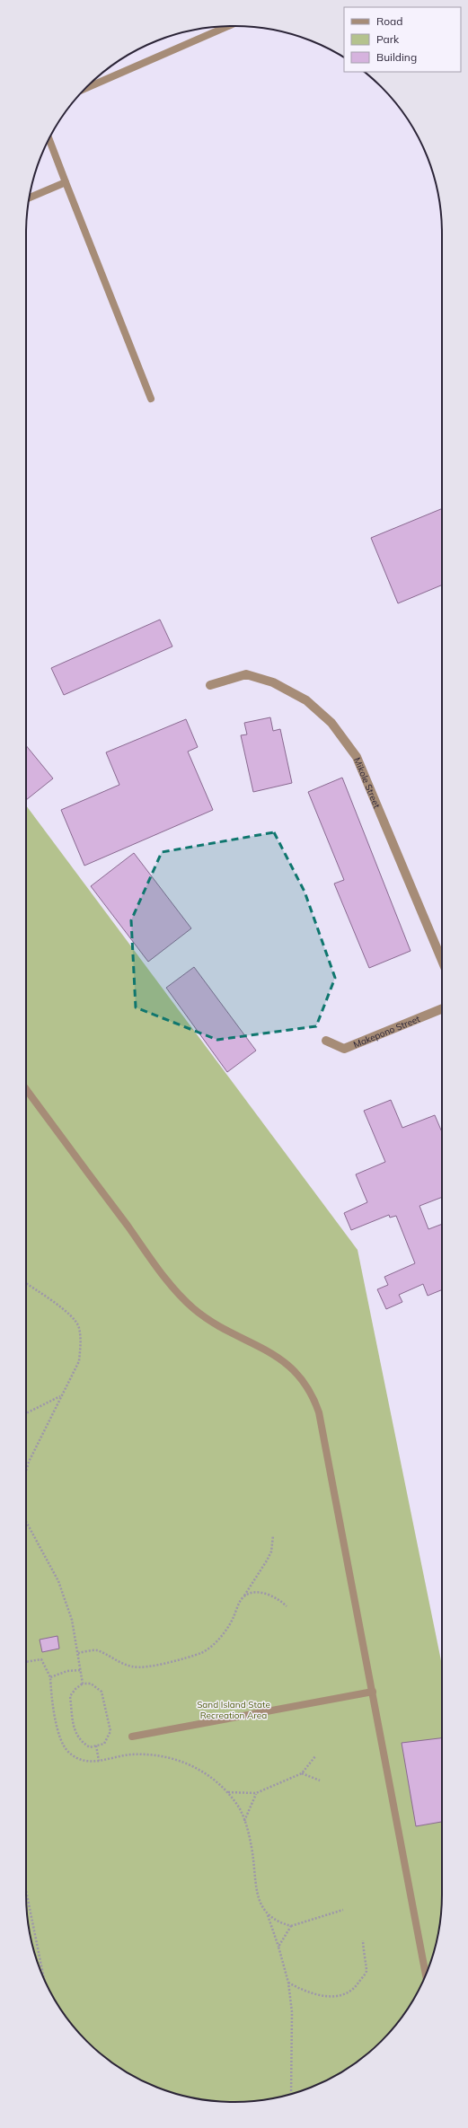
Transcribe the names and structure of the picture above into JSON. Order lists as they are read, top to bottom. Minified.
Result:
{"streets":{"street":["Mikole Street","Makepono Street"]},"parks":["Sand Island State Recreation Area"],"legend":["Road","Park","Building"]}
